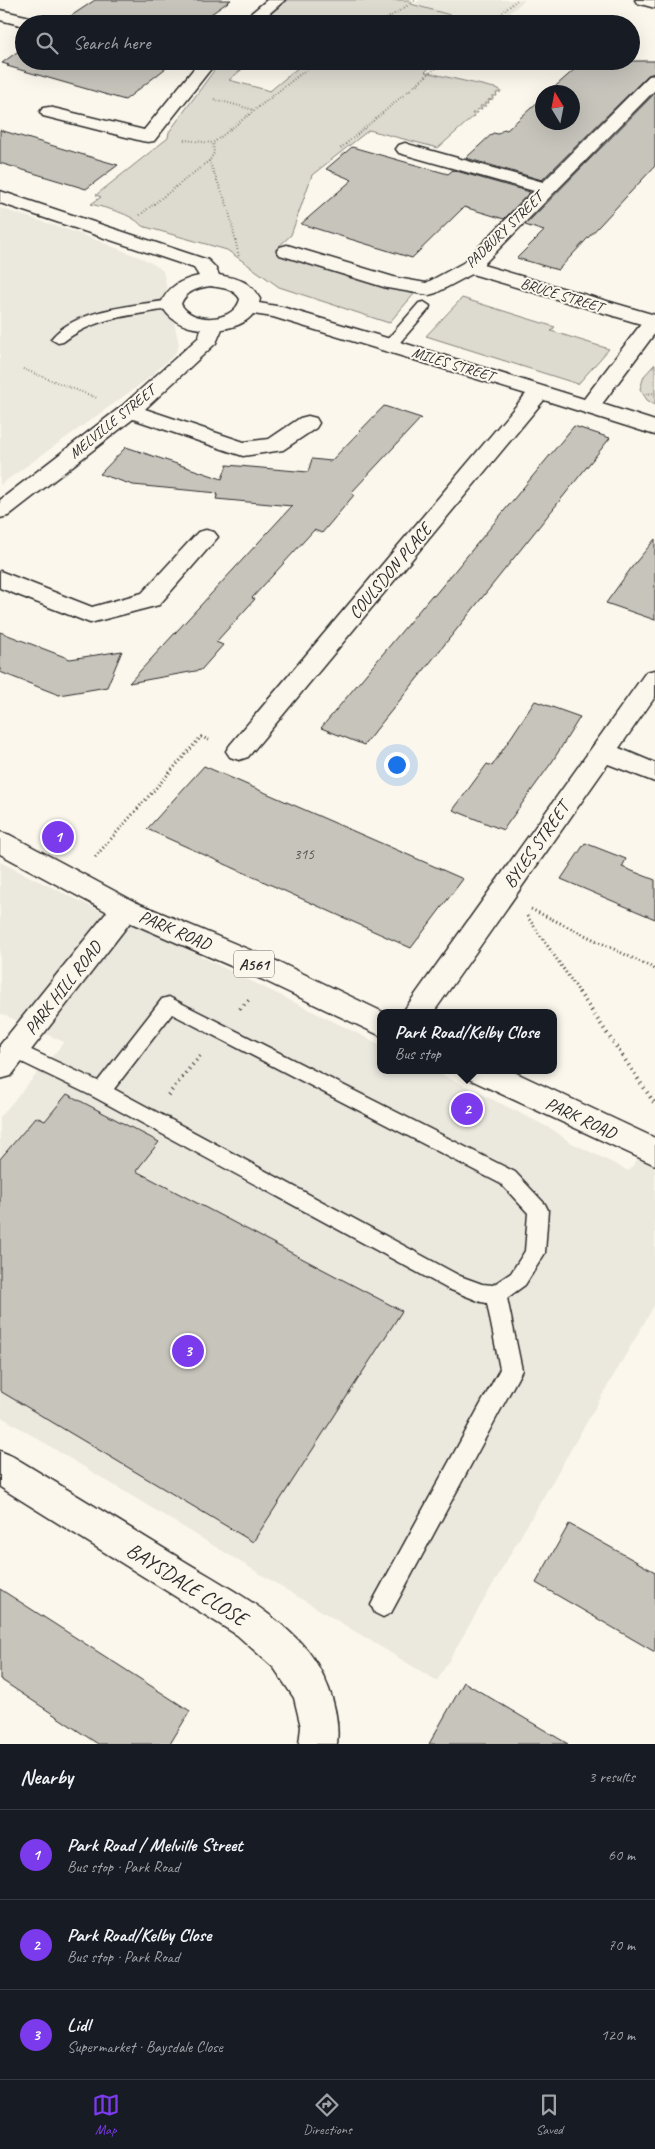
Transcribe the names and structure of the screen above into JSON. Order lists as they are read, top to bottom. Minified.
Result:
{"streets":{"main road":["PADBURY STREET","BRUCE STREET","MILES STREET","MELVILLE STREET","COULSDON PLACE","BYLES STREET","PARK ROAD","A561","PARK HILL ROAD","BAYSDALE CLOSE"]},"crossings":[["PADBURY STREET","BRUCE STREET"],["MILES STREET","COULSDON PLACE"],["PARK ROAD","PARK HILL ROAD"]],"house_numbers":["315"],"north":"top","page":{"search":"Search here","pins":["1","2","3"],"popup":["Park Road/Kelby Close","Bus stop"],"heading":["Nearby","3 results"],"list":[{"mark":"1","name":"Park Road / Melville Street","note":"Bus stop · Park Road","value":"60 m"},{"mark":"2","name":"Park Road/Kelby Close","note":"Bus stop · Park Road","value":"70 m"},{"mark":"3","name":"Lidl","note":"Supermarket · Baysdale Close","value":"120 m"}],"nav":["Map","Directions","Saved"]}}
